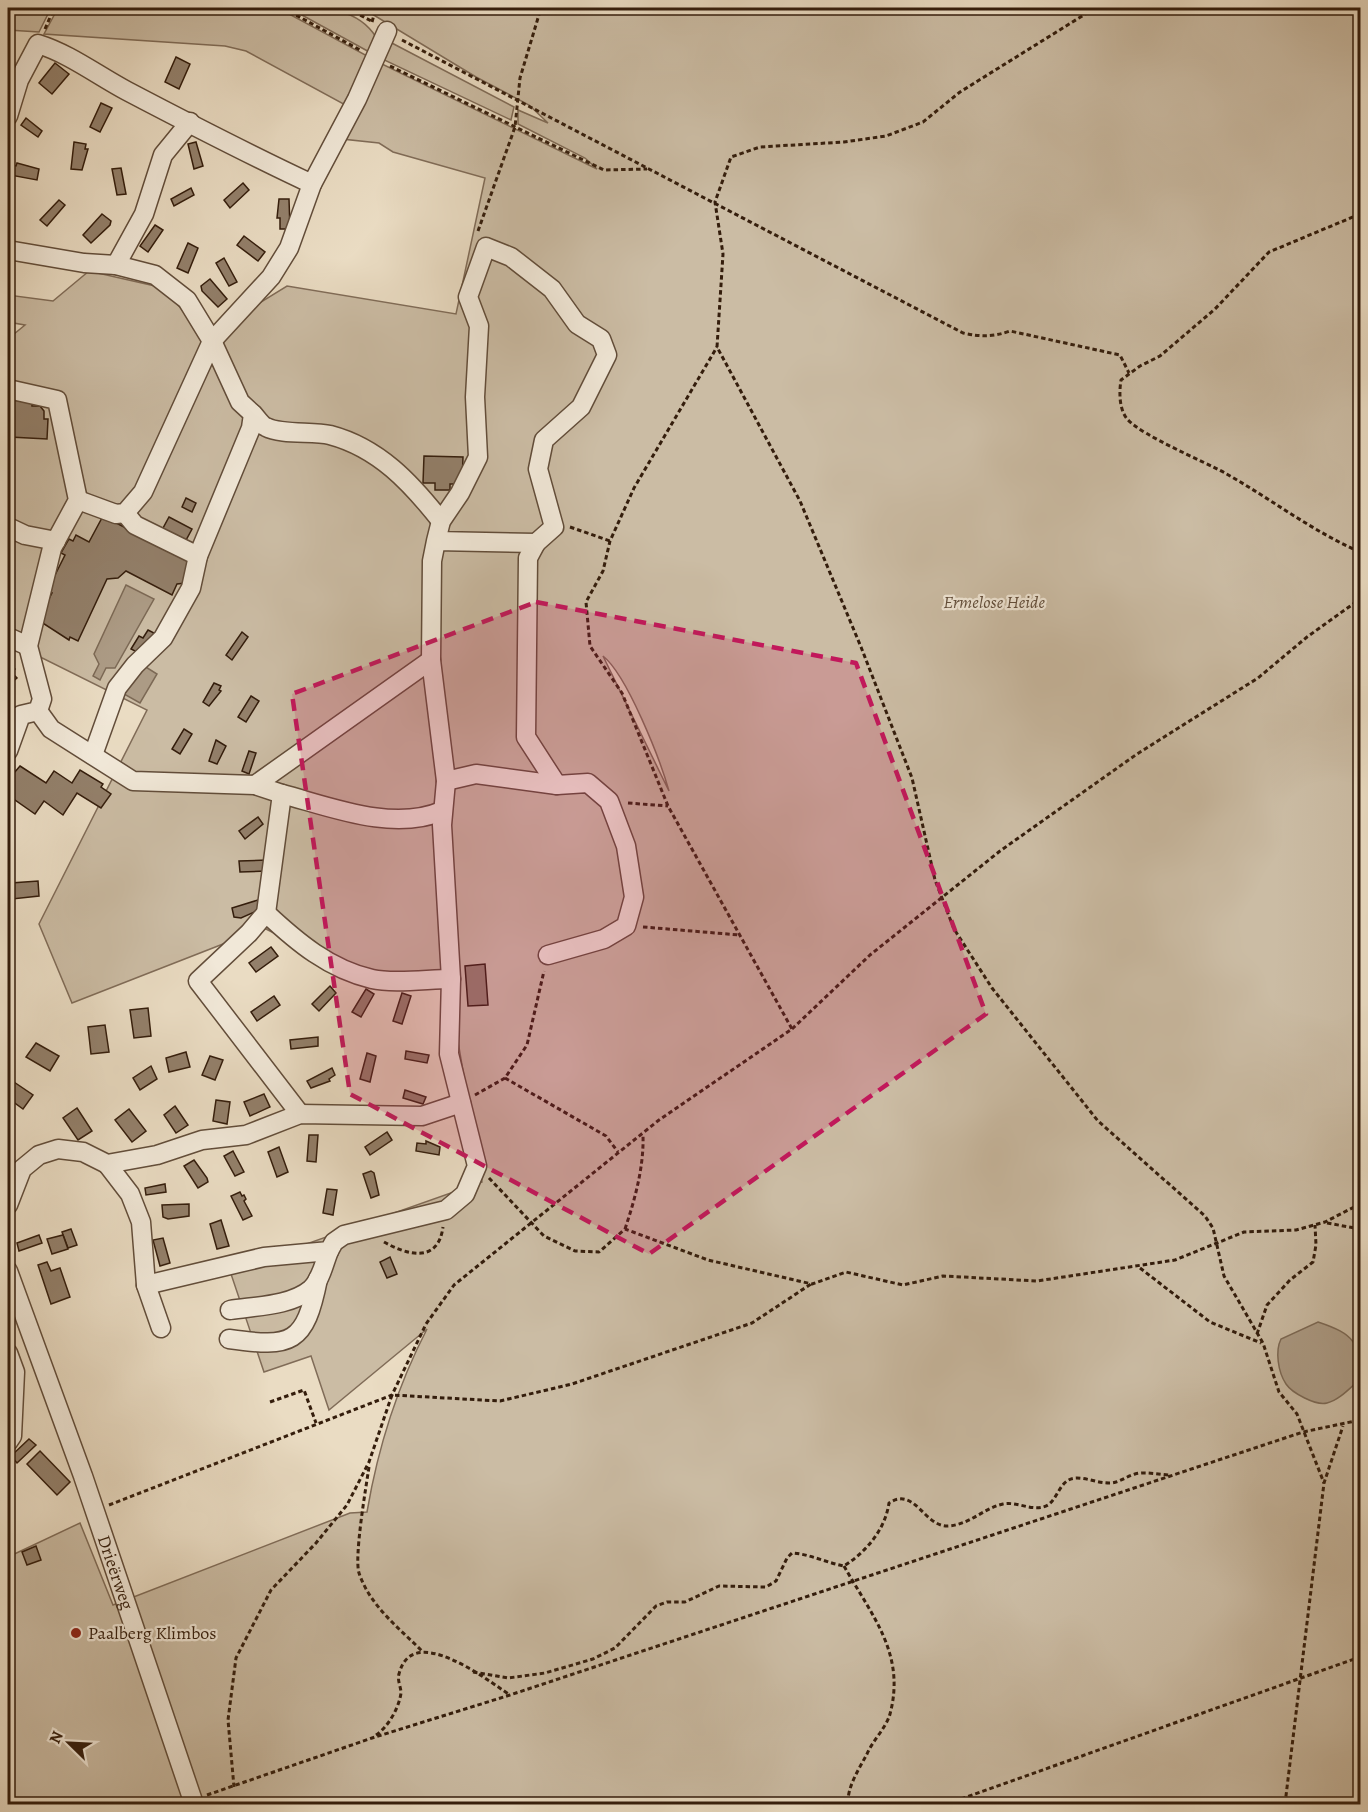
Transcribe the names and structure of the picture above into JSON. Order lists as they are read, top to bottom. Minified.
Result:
{"streets":{"street":["Drieërweg"]},"parks":["Ermelose Heide"],"places":["Paalberg Klimbos"],"north":"top left"}
